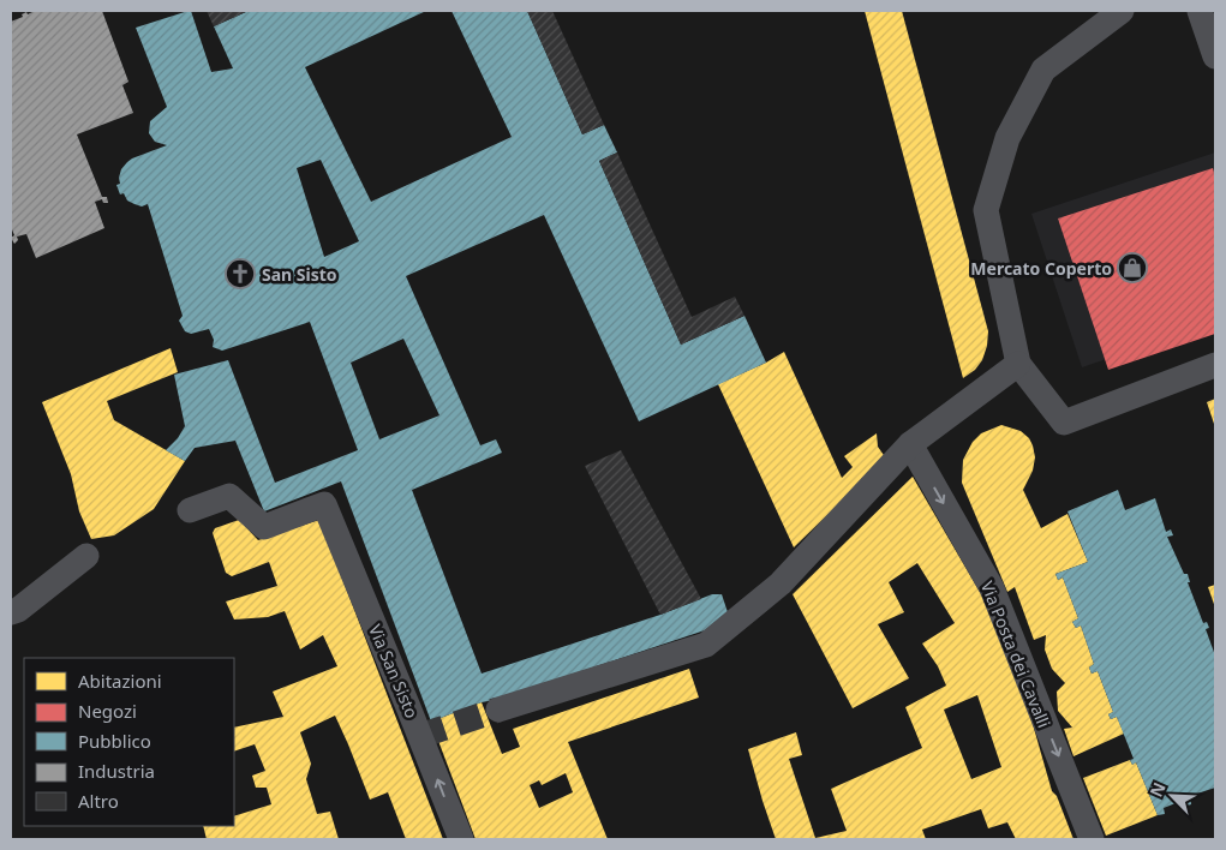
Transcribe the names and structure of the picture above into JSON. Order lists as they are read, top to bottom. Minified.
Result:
{"streets":{"street":["Via Posta dei Cavalli","Via San Sisto"]},"one_way":["Via Posta dei Cavalli","Via San Sisto"],"places":{"shop":["Mercato Coperto"],"church":["San Sisto"]},"legend":["Abitazioni","Negozi","Pubblico","Industria","Altro"],"north":"top left"}
